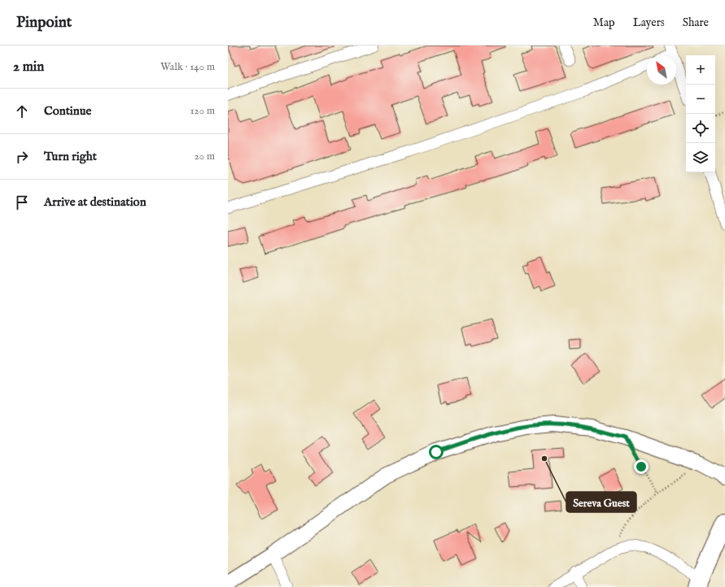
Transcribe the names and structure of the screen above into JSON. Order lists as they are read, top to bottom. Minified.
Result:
{"places":["Sereva Guest"],"north":"top left","page":{"header":"Pinpoint","nav":["Map","Layers","Share"],"heading":["2 min","Walk · 140 m"],"map_buttons":["+","−"],"list":[["Continue","120 m"],["Turn right","20 m"],"Arrive at destination"]}}
